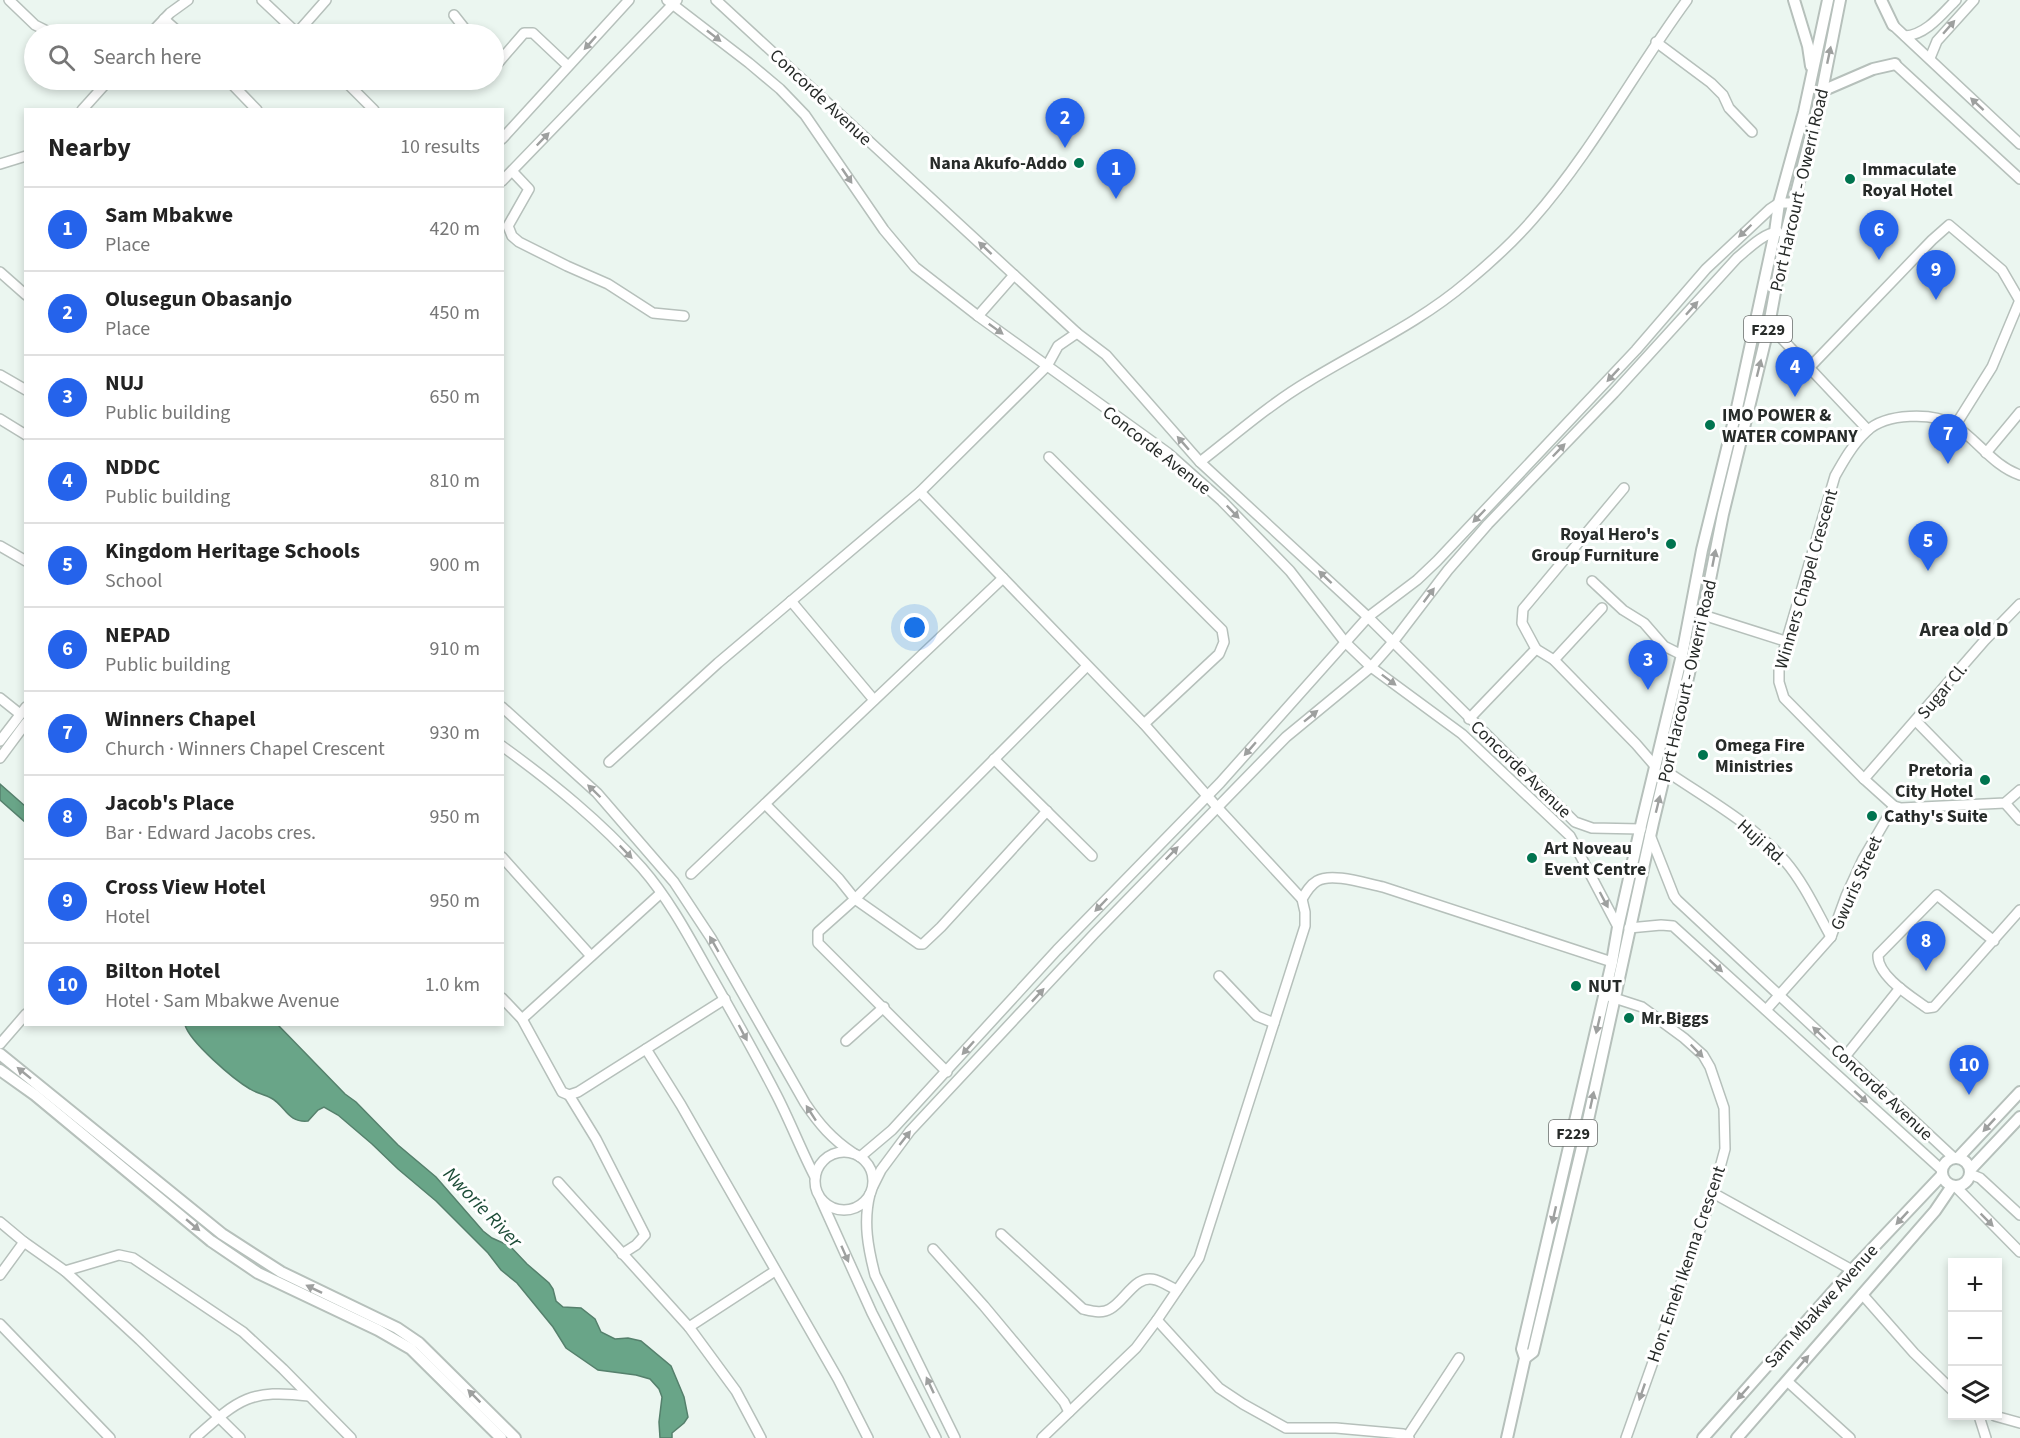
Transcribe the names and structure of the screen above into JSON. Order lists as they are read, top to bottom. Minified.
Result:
{"streets":{"main road":["Port Harcourt - Owerri Road","F229","Sam Mbakwe Avenue"],"street":["Concorde Avenue","Winners Chapel Crescent","Sugar Cl.","Huji Rd.","Gwuris Street","Hon. Emeh Ikenna Crescent"]},"crossings":[["Concorde Avenue","Port Harcourt - Owerri Road"],["Concorde Avenue","Gwuris Street"],["Concorde Avenue","Sam Mbakwe Avenue"],["Port Harcourt - Owerri Road","Huji Rd."],["Port Harcourt - Owerri Road","Hon. Emeh Ikenna Crescent"],["Winners Chapel Crescent","Sugar Cl."],["Winners Chapel Crescent","Gwuris Street"],["Huji Rd.","Gwuris Street"]],"one_way":["Hon. Emeh Ikenna Crescent"],"districts":["Area old D"],"water":["Nworie River"],"places":["Nana Akufo-Addo","Immaculate Royal Hotel","IMO POWER & WATER COMPANY","Royal Hero's Group Furniture","Omega Fire Ministries","Pretoria City Hotel","Cathy's Suite","Art Noveau Event Centre","NUT","Mr.Biggs"],"page":{"search":"Search here","pins":["2","1","6","9","4","7","5","3","8","10"],"heading":["Nearby","10 results"],"list":[{"mark":"1","name":"Sam Mbakwe","note":"Place","value":"420 m"},{"mark":"2","name":"Olusegun Obasanjo","note":"Place","value":"450 m"},{"mark":"3","name":"NUJ","note":"Public building","value":"650 m"},{"mark":"4","name":"NDDC","note":"Public building","value":"810 m"},{"mark":"5","name":"Kingdom Heritage Schools","note":"School","value":"900 m"},{"mark":"6","name":"NEPAD","note":"Public building","value":"910 m"},{"mark":"7","name":"Winners Chapel","note":"Church · Winners Chapel Crescent","value":"930 m"},{"mark":"8","name":"Jacob's Place","note":"Bar · Edward Jacobs cres.","value":"950 m"},{"mark":"9","name":"Cross View Hotel","note":"Hotel","value":"950 m"},{"mark":"10","name":"Bilton Hotel","note":"Hotel · Sam Mbakwe Avenue","value":"1.0 km"}],"map_buttons":["+","−"]}}
